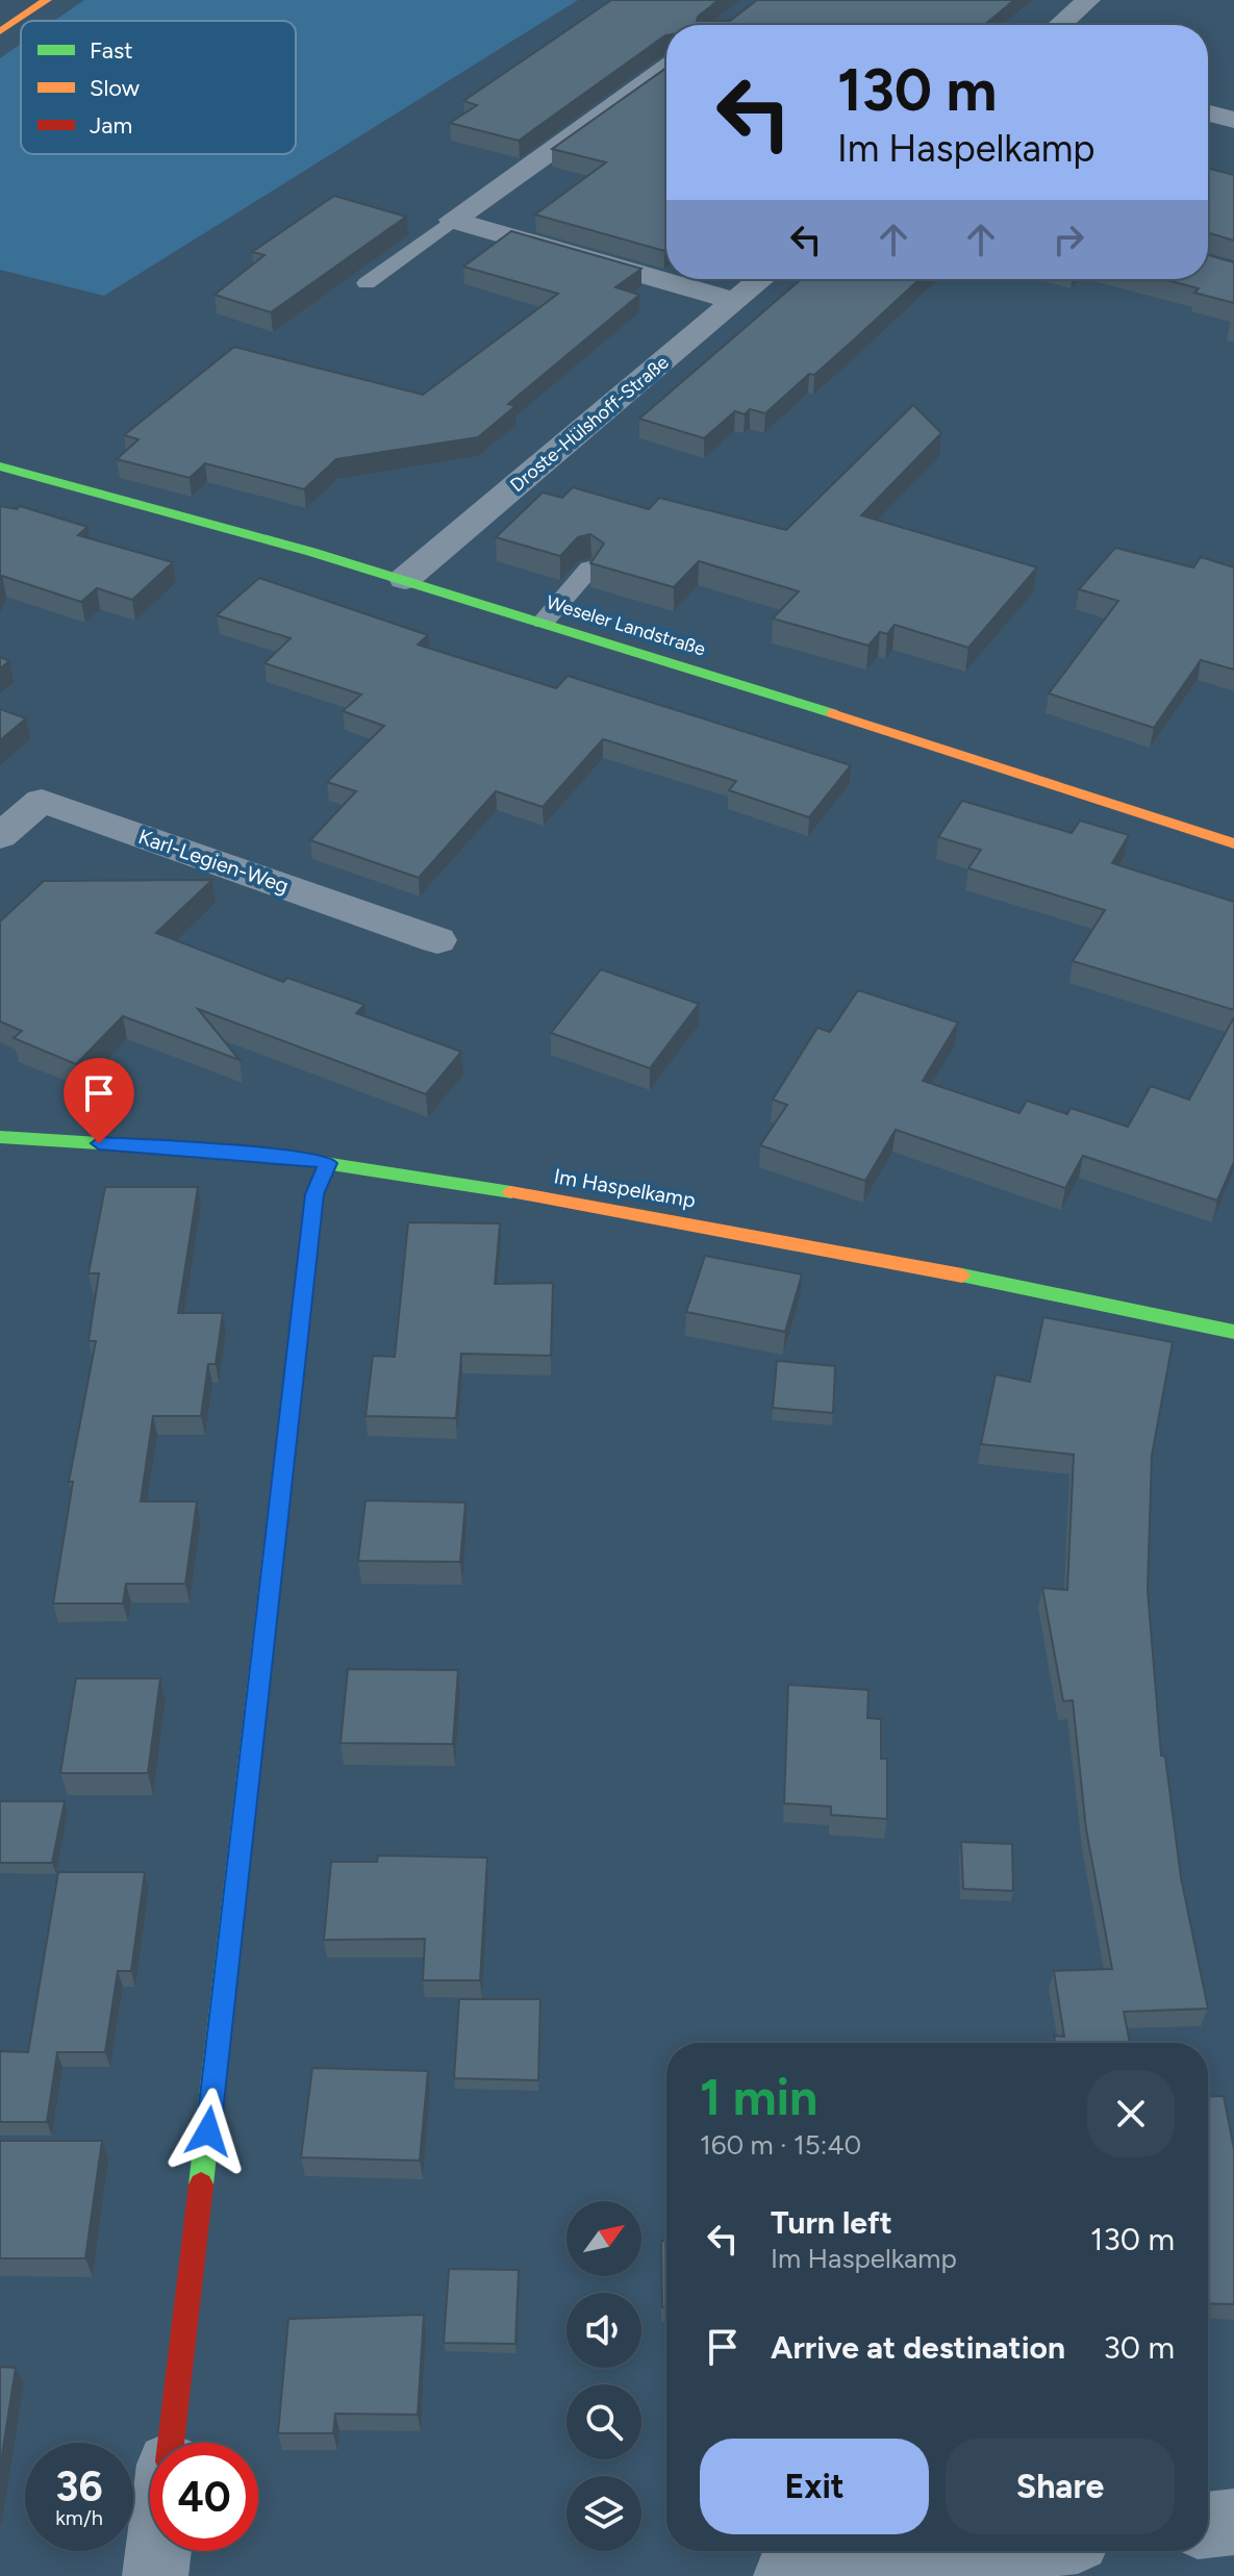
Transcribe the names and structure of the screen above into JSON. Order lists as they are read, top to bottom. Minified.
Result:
{"streets":{"street":["Droste-Hülshoff-Straße","Weseler Landstraße","Karl-Legien-Weg","Im Haspelkamp"]},"crossings":[["Droste-Hülshoff-Straße","Weseler Landstraße"]],"legend":["Fast","Slow","Jam"],"north":"top right","page":{"turn":["130 m","Im Haspelkamp"],"heading":["1 min","160 m · 15:40"],"list":[{"name":"Turn left","note":"Im Haspelkamp","value":"130 m"},{"name":"Arrive at destination","value":"30 m"}],"buttons":["Exit","Share"],"speed":"36 km/h","limit":"40"}}
